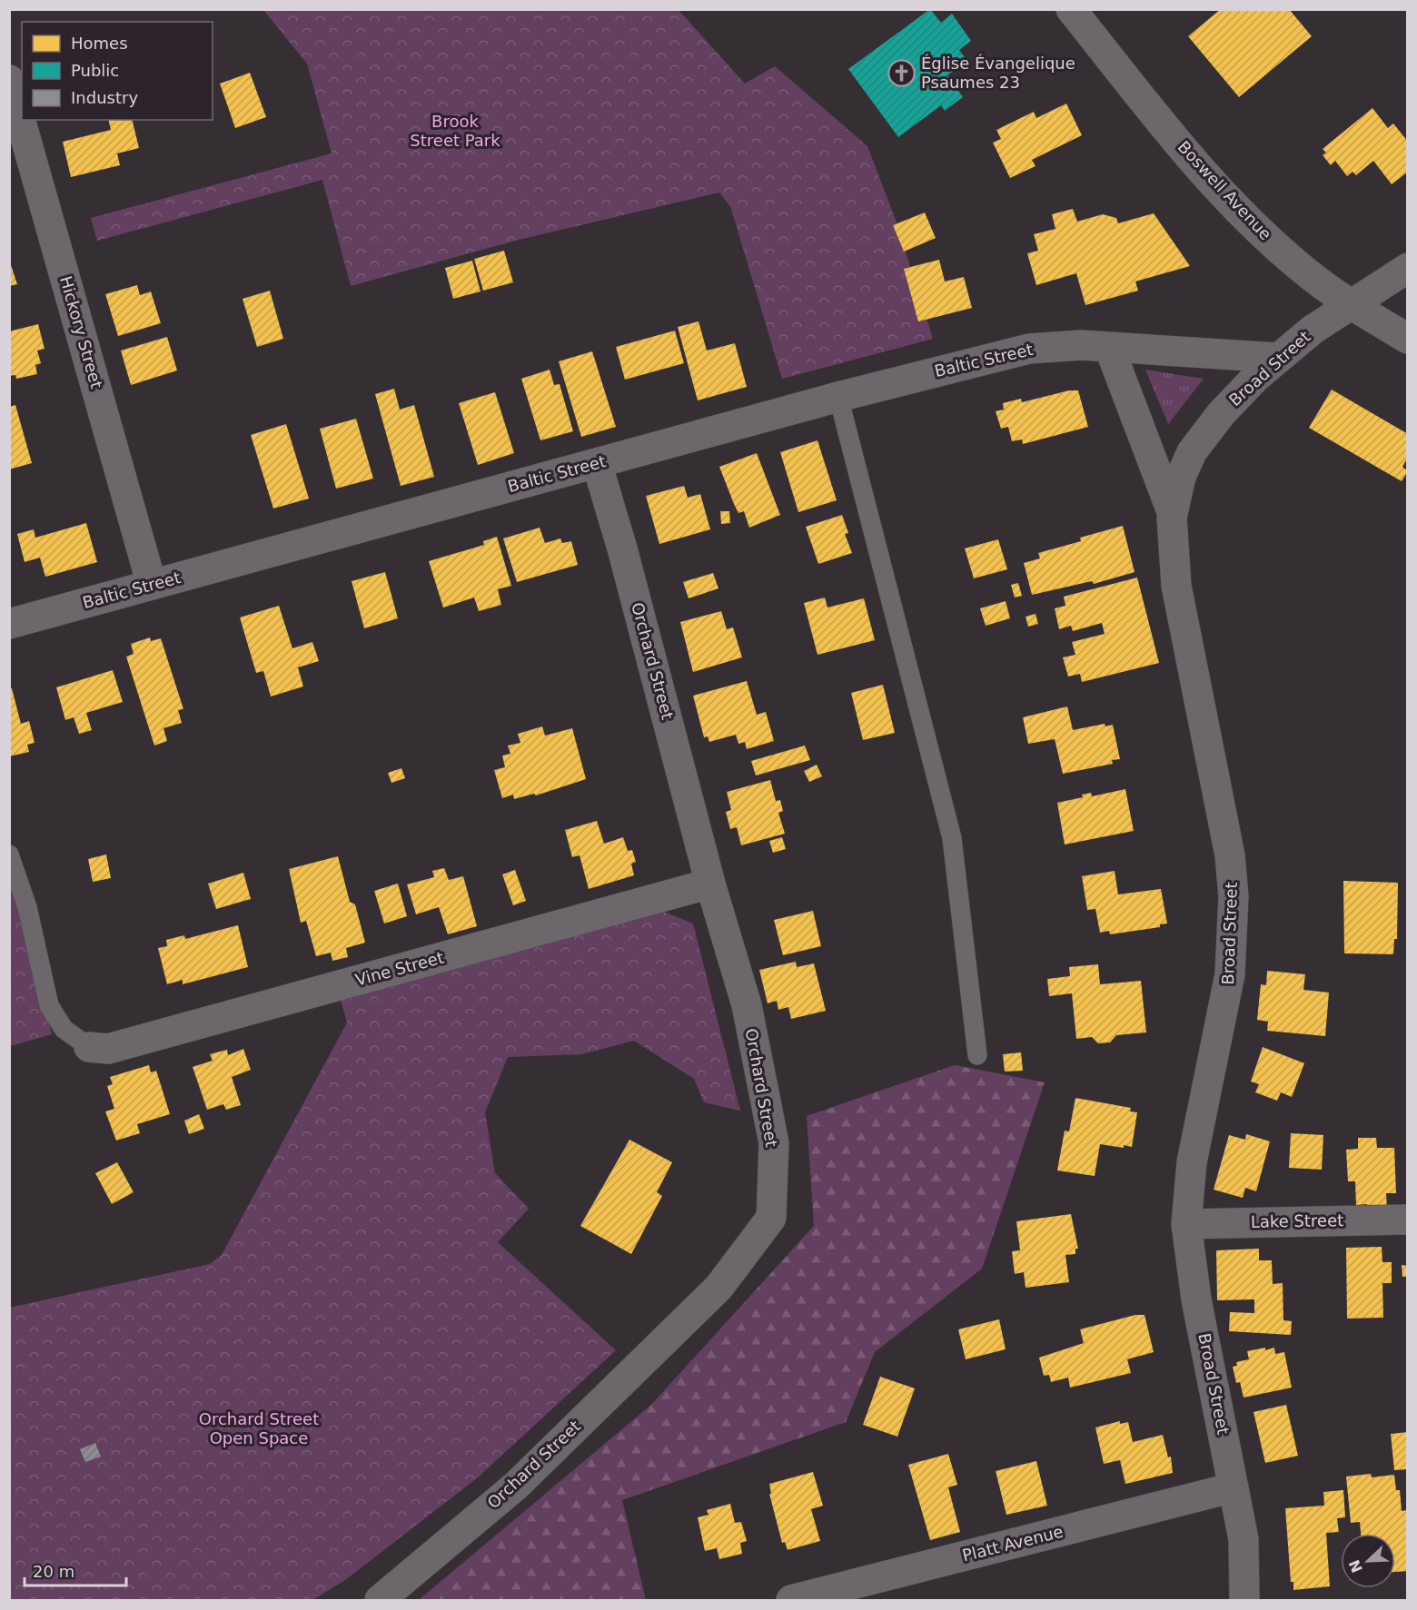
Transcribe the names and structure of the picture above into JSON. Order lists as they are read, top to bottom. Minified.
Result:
{"streets":{"street":["Boswell Avenue","Hickory Street","Baltic Street","Broad Street","Orchard Street","Vine Street","Lake Street","Platt Avenue"]},"crossings":[["Boswell Avenue","Broad Street"],["Hickory Street","Baltic Street"],["Baltic Street","Broad Street"],["Baltic Street","Orchard Street"],["Broad Street","Lake Street"],["Broad Street","Platt Avenue"],["Orchard Street","Vine Street"]],"parks":["Brook Street Park","Orchard Street Open Space"],"places":{"church":["Église Évangelique Psaumes 23"]},"legend":["Homes","Public","Industry"],"scale_bar":"20 m","north":"bottom left"}
